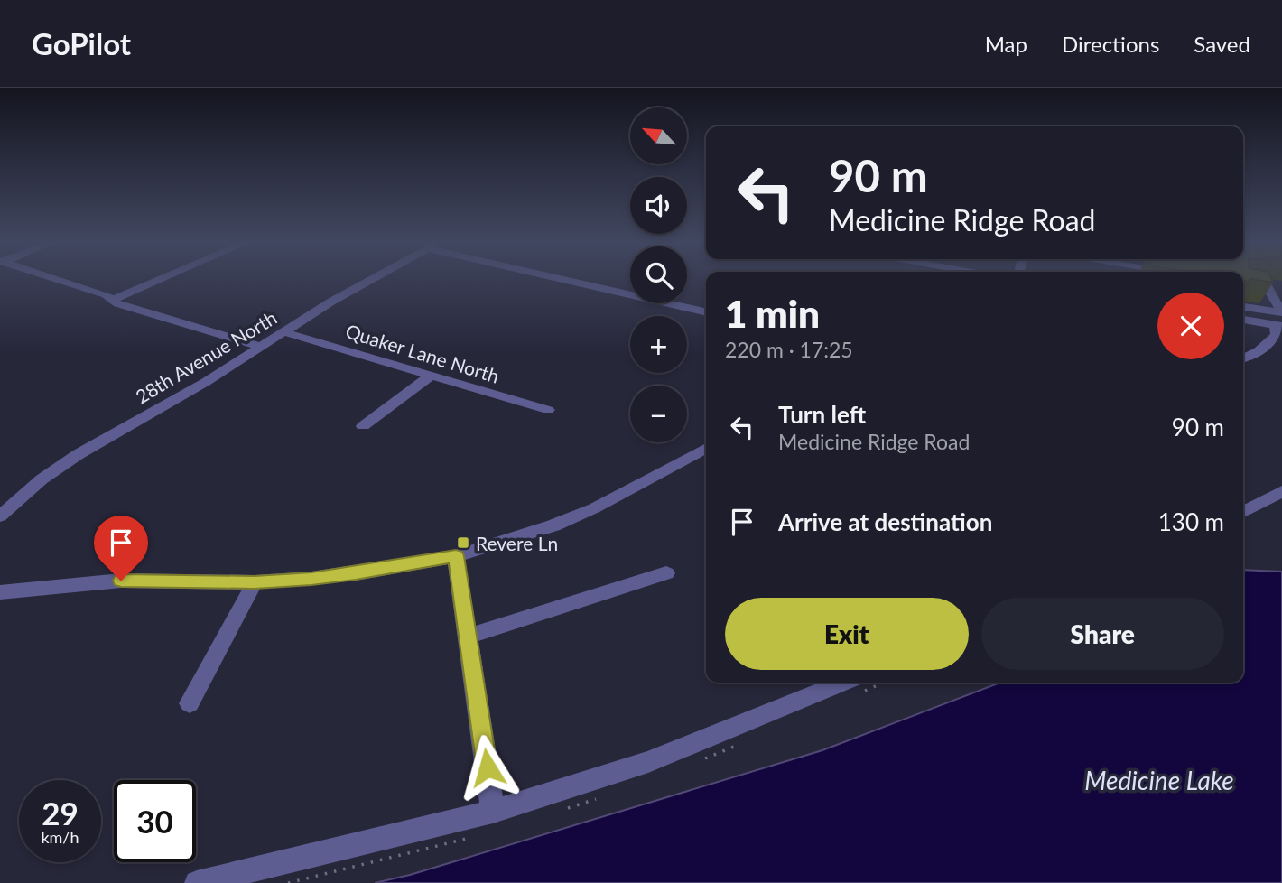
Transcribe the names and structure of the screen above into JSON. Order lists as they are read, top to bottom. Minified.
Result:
{"streets":{"street":["Quaker Lane North","28th Avenue North"]},"crossings":[["Quaker Lane North","28th Avenue North"]],"water":["Medicine Lake"],"places":{"transit":["Revere Ln"]},"north":"top left","page":{"header":"GoPilot","nav":["Map","Directions","Saved"],"map_buttons":["+","−"],"turn":["90 m","Medicine Ridge Road"],"heading":["1 min","220 m · 17:25"],"list":[{"name":"Turn left","note":"Medicine Ridge Road","value":"90 m"},{"name":"Arrive at destination","value":"130 m"}],"buttons":["Exit","Share"],"speed":"29 km/h","limit":"30"}}
